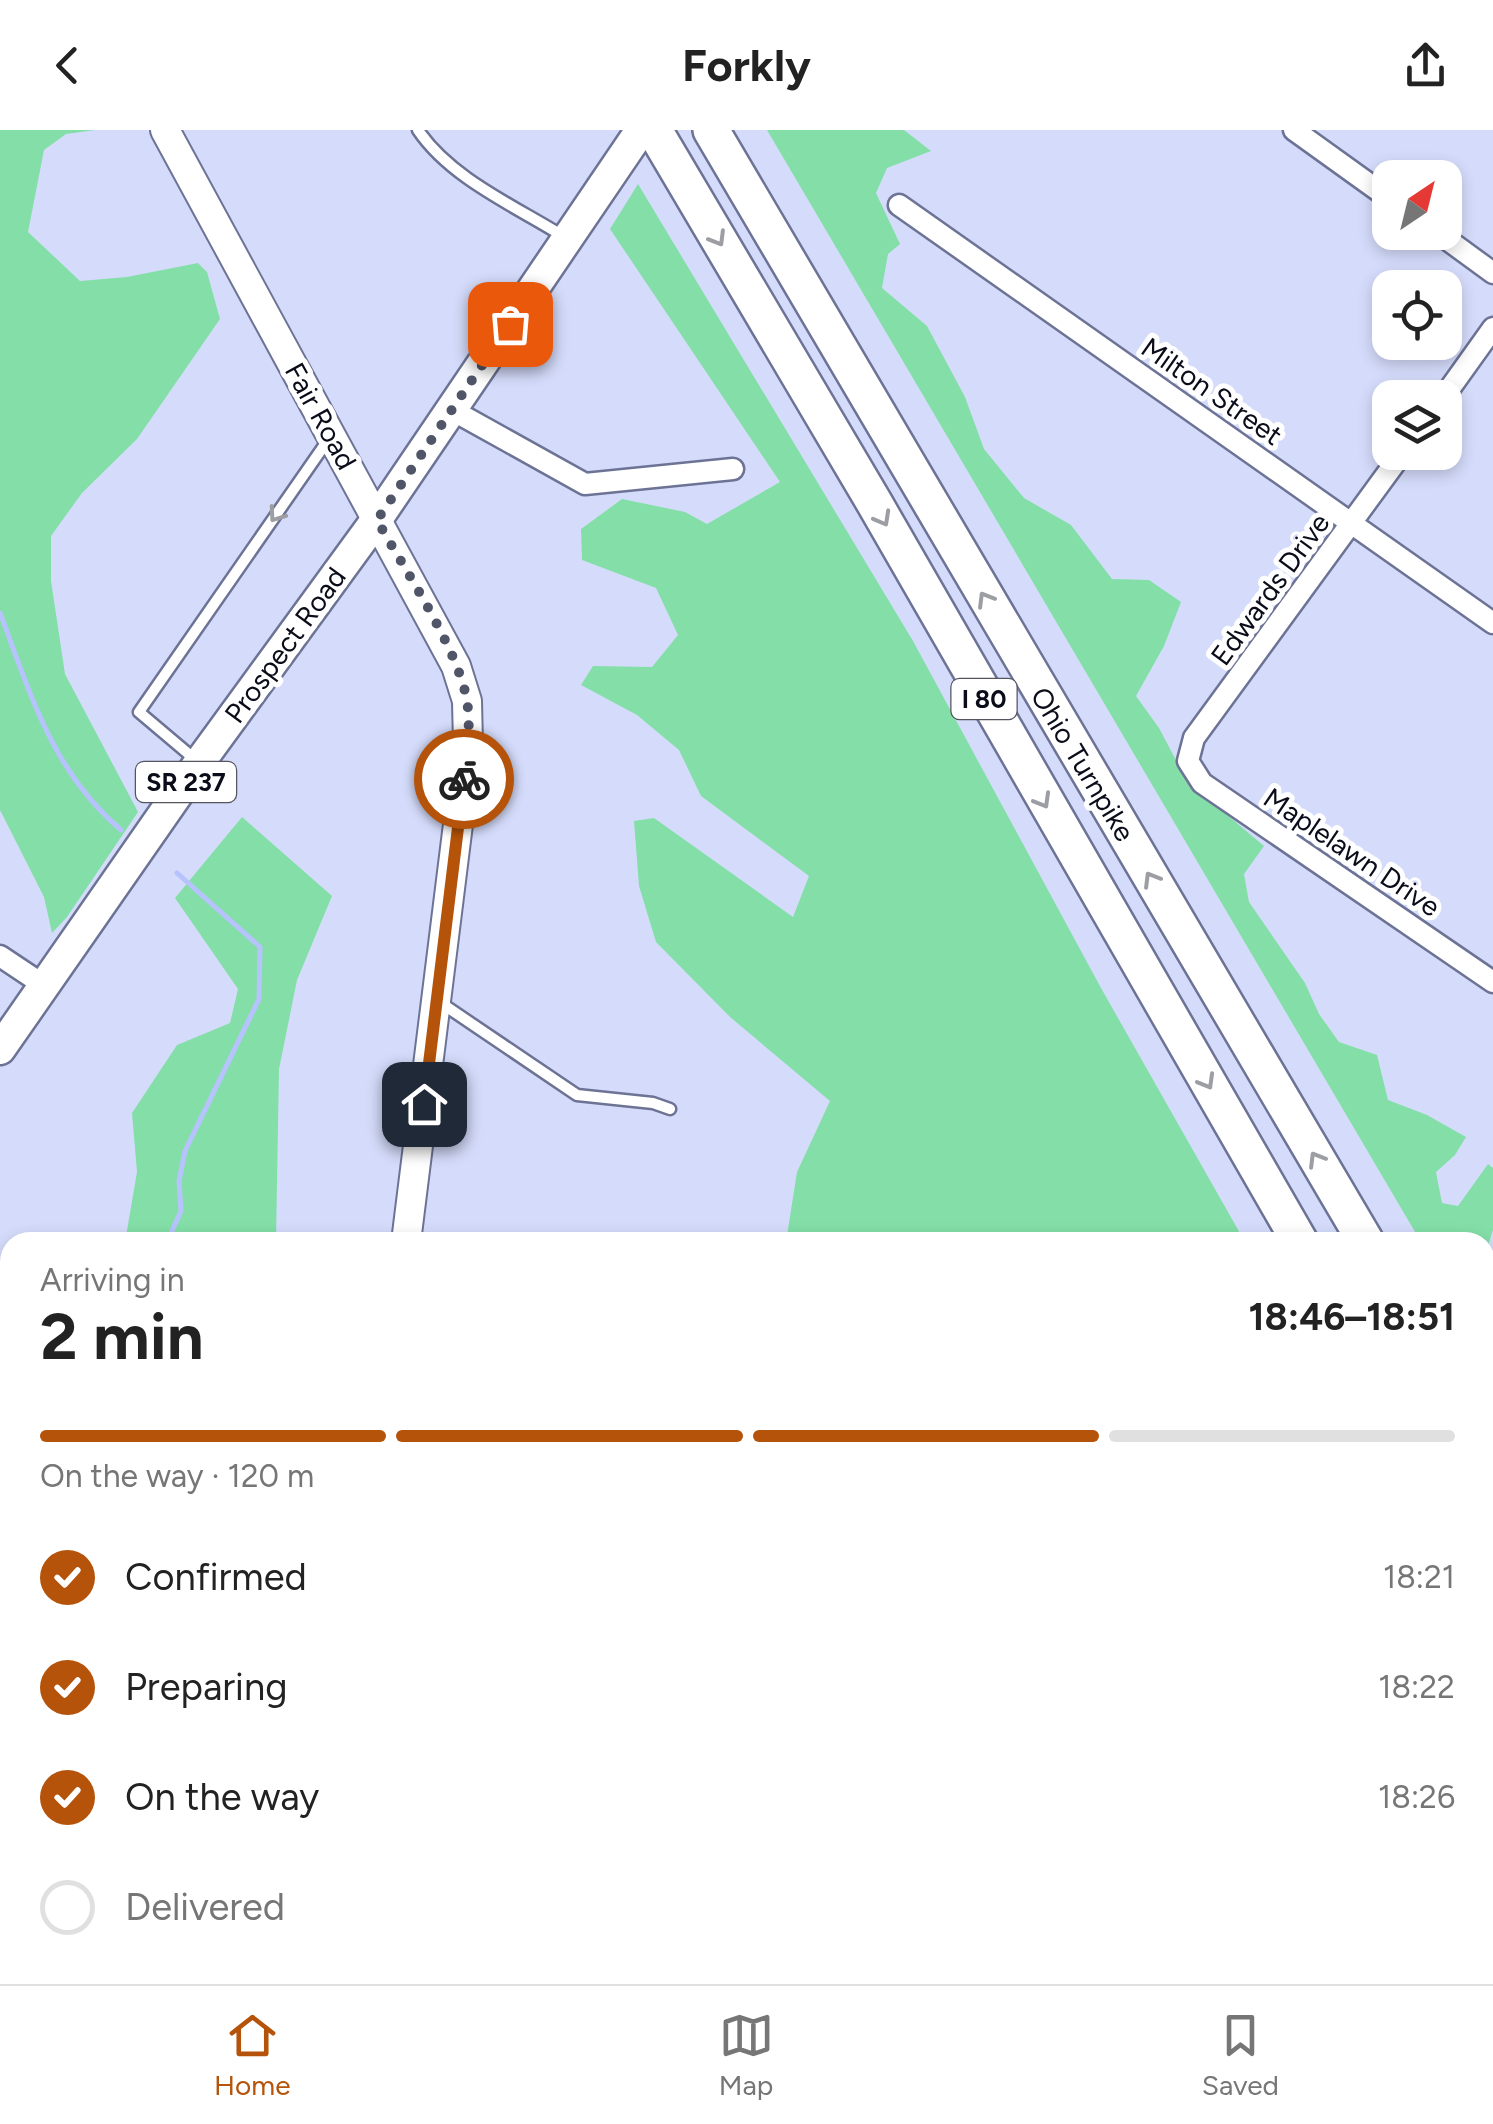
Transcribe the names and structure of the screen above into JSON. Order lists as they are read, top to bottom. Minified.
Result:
{"streets":{"highway":["I 80","Ohio Turnpike"],"main road":["Prospect Road","SR 237"],"street":["Milton Street","Fair Road","Edwards Drive","Maplelawn Drive"]},"crossings":[["Milton Street","Edwards Drive"],["Fair Road","Prospect Road"],["Edwards Drive","Maplelawn Drive"]],"north":"top right","page":{"header":"Forkly","heading":["2 min","Arriving in","18:46–18:51"],"bar":"On the way · 120 m","list":[["Confirmed","18:21"],["Preparing","18:22"],["On the way","18:26"],"Delivered"],"tabs":["Home","Map","Saved"]}}
